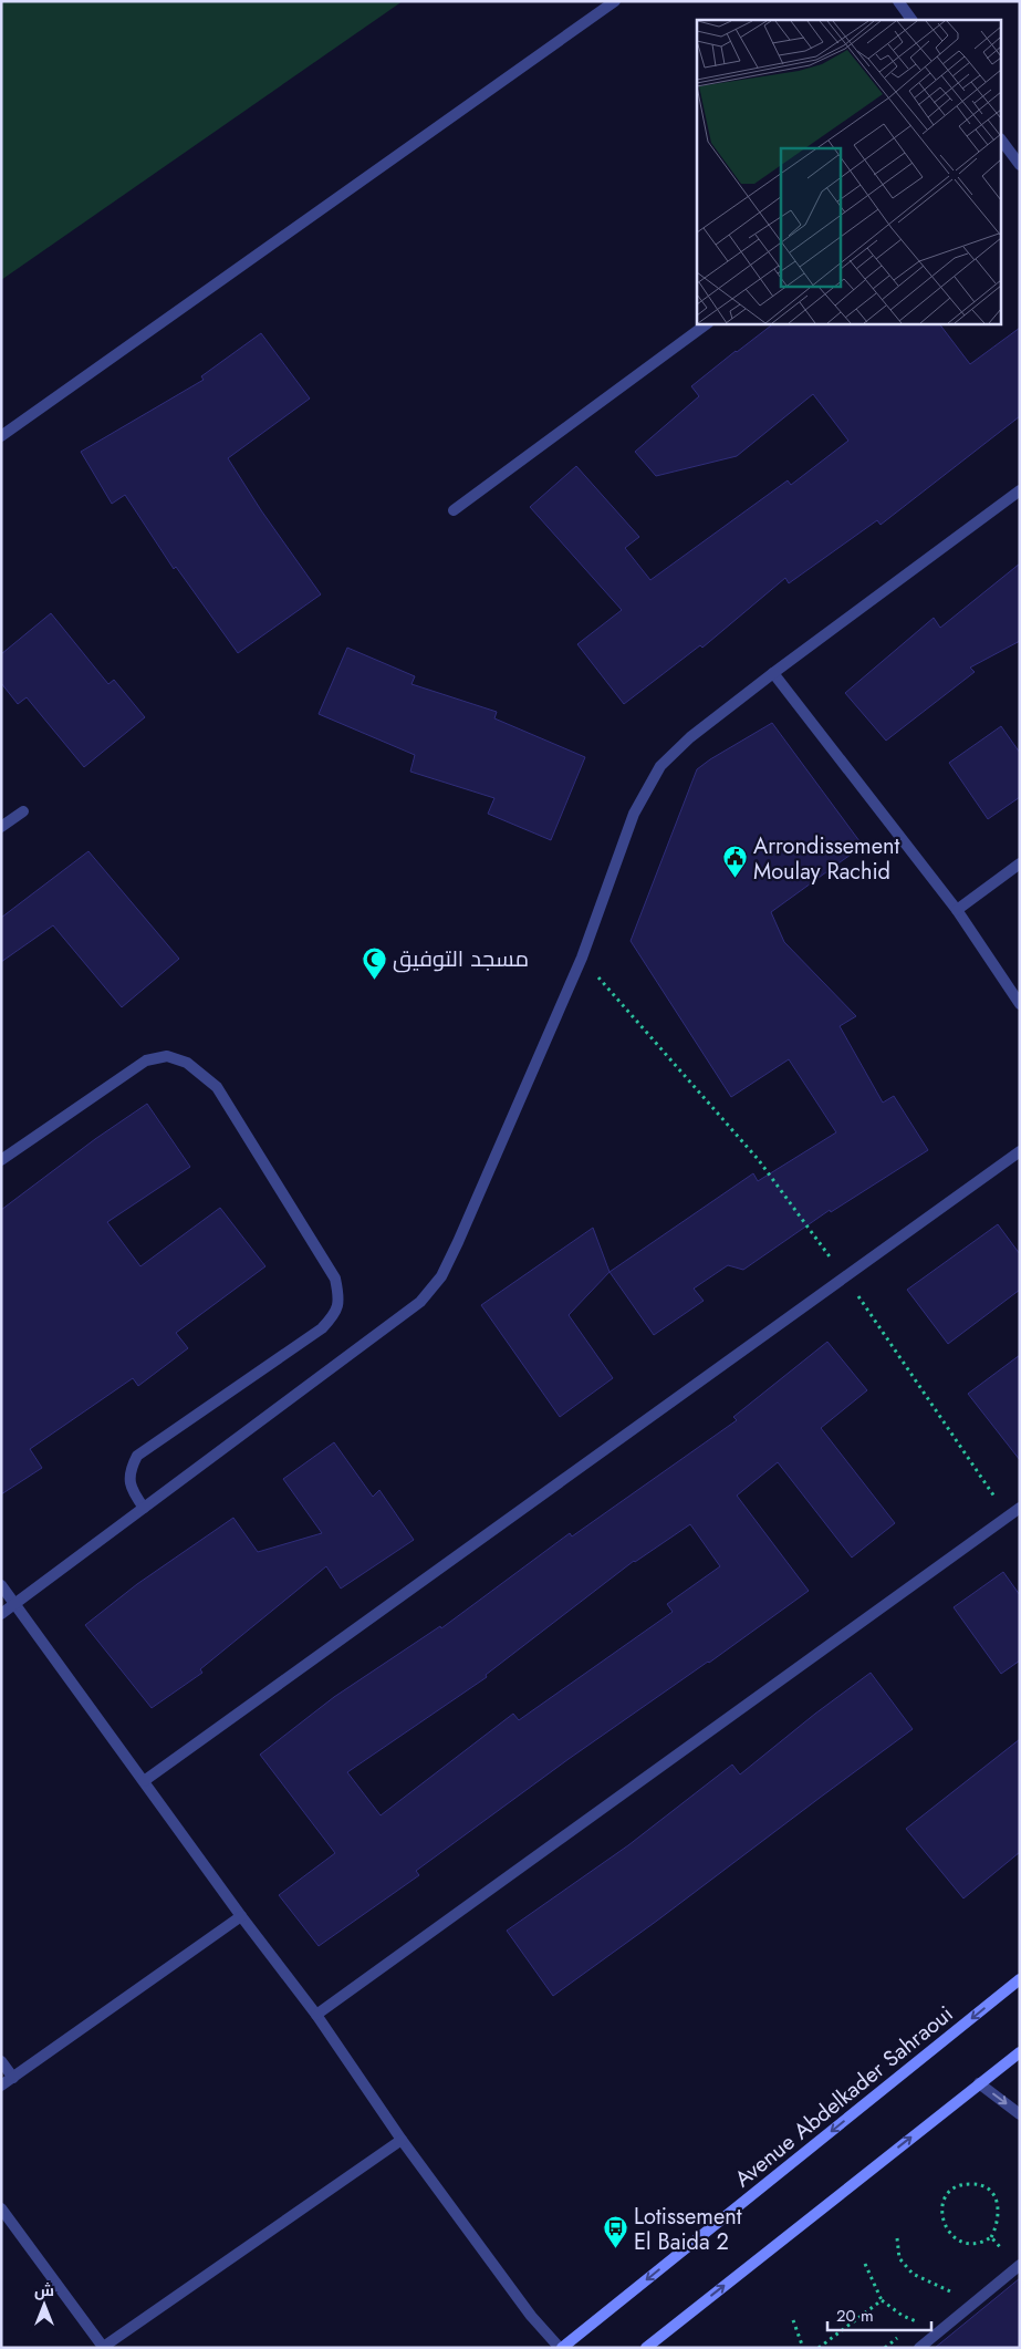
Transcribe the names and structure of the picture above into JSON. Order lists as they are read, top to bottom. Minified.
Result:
{"streets":{"main road":["Avenue Abdelkader Sahraoui"]},"places":{"public building":["Arrondissement Moulay Rachid"],"mosque":["مسجد التوفيق"],"bus stop":["Lotissement El Baida 2"]},"scale_bar":"20 m","north":"top"}
